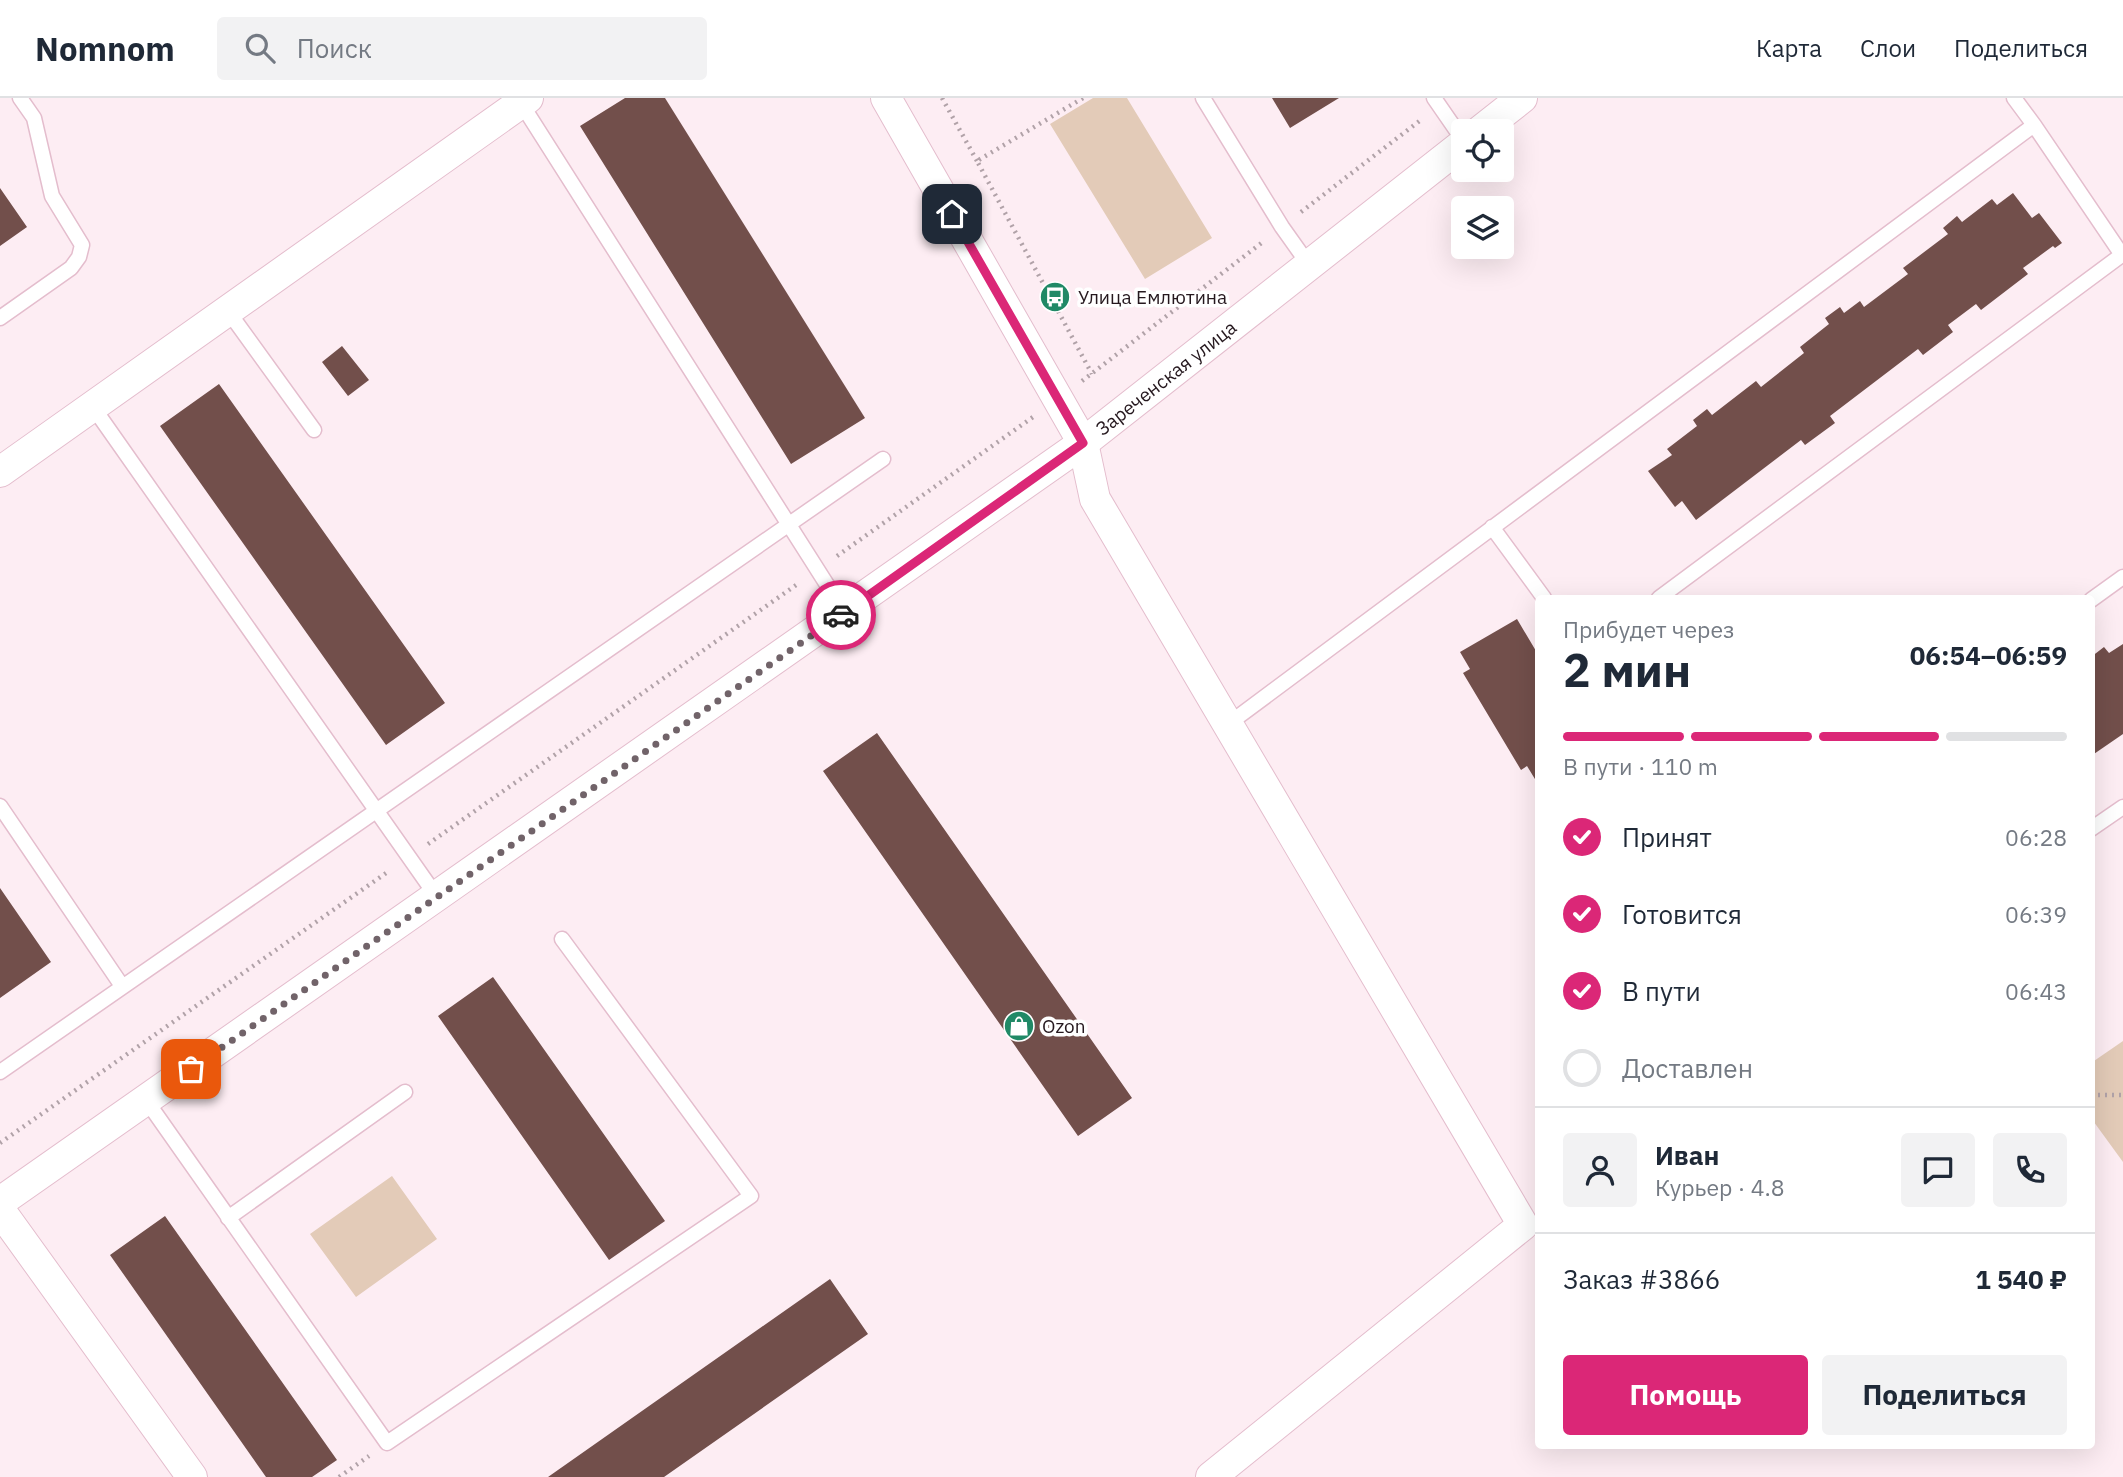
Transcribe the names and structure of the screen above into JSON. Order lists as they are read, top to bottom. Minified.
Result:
{"streets":{"street":["Зареченская улица"]},"places":{"bus stop":["Улица Емлютина"],"shop":["Ozon"]},"page":{"header":"Nomnom","search":"Поиск","nav":["Карта","Слои","Поделиться"],"heading":["2 мин","Прибудет через","06:54–06:59"],"panel":["Иван","Курьер · 4.8","Заказ #3866","1 540 ₽"],"bar":"В пути · 110 m","list":[["Принят","06:28"],["Готовится","06:39"],["В пути","06:43"],"Доставлен"],"buttons":["Помощь","Поделиться"]}}
